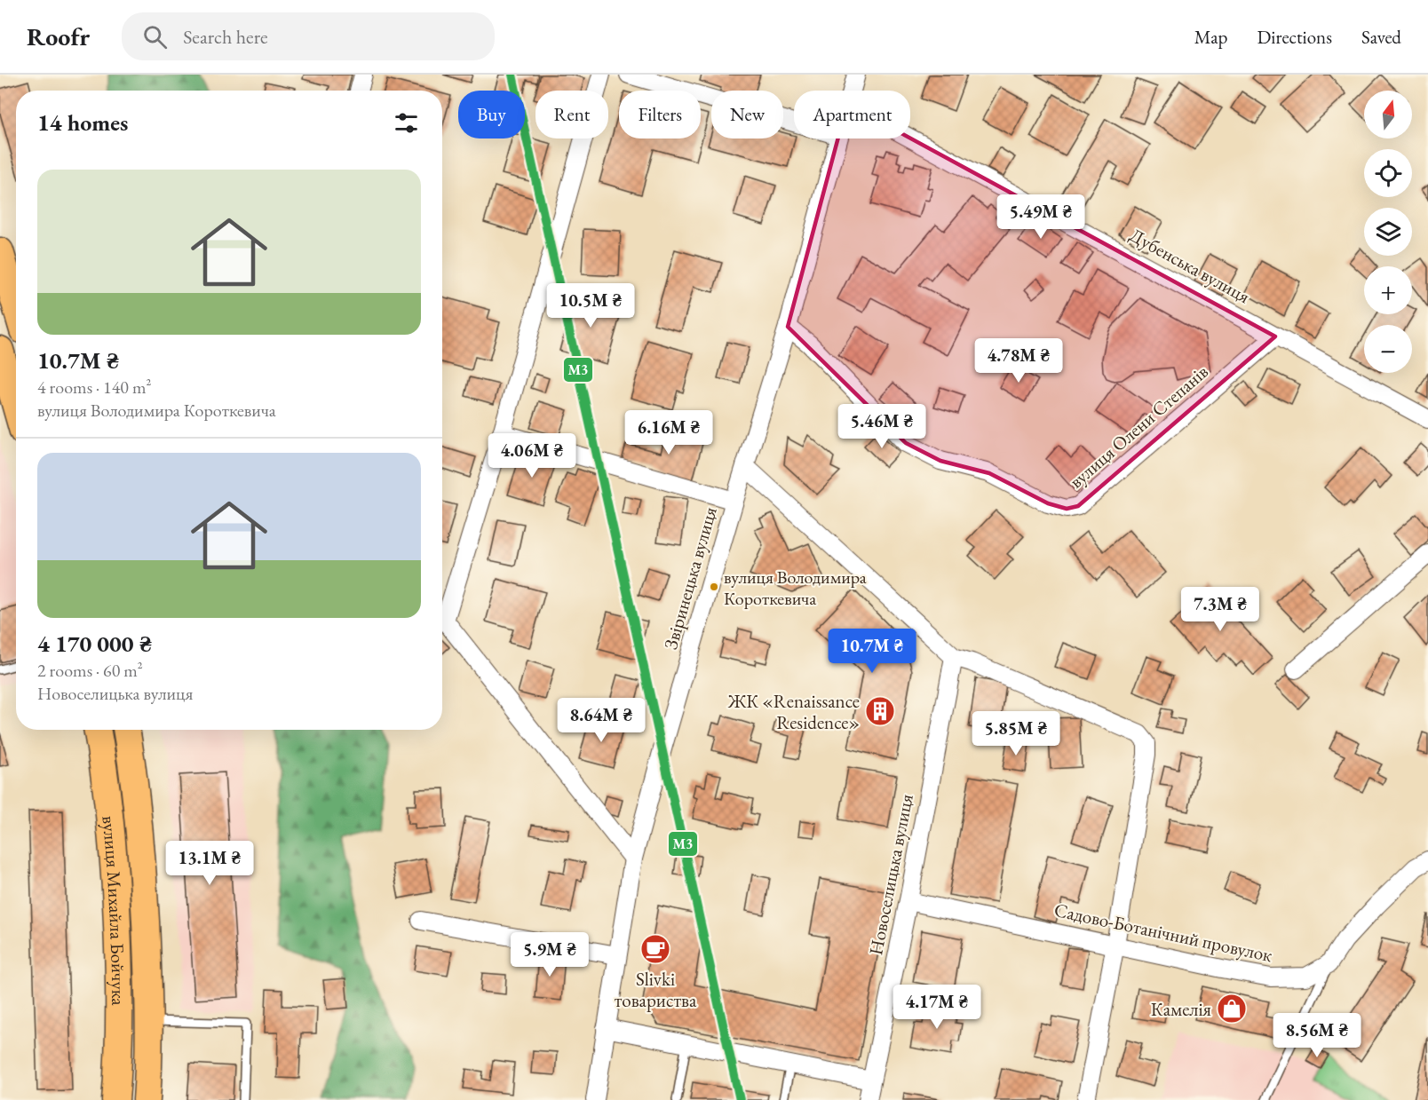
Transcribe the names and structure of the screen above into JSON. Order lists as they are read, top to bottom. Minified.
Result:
{"streets":{"main road":["вулиця Михайла Бойчука"],"street":["Дубенська вулиця","вулиця Олени Степанів","Звіринецька вулиця","Новоселицька вулиця","Садово-Ботанічний провулок"]},"crossings":[["Дубенська вулиця","вулиця Олени Степанів"],["вулиця Олени Степанів","Звіринецька вулиця"],["Новоселицька вулиця","Садово-Ботанічний провулок"]],"places":{"other":["вулиця Володимира Короткевича"],"building":["ЖК «Renaissance Residence»"],"cafe":["Slivki товариства"],"shop":["Камелія"]},"lines":["transit line M3"],"north":"top","page":{"header":"Roofr","search":"Search here","nav":["Map","Directions","Saved"],"map_buttons":["+","−"],"chip":["Buy","Rent","Filters","New","Apartment"],"heading":"14 homes","list":[{"name":"10.7M ₴","note":"4 rooms · 140 m² · вулиця Володимира Короткевича"},{"name":"4 170 000 ₴","note":"2 rooms · 60 m² · Новоселицька вулиця"}],"price":["5.49M ₴","10.5M ₴","4.78M ₴","5.46M ₴","6.16M ₴","4.06M ₴","7.3M ₴","10.7M ₴","8.64M ₴","5.85M ₴","13.1M ₴","5.9M ₴","4.17M ₴","8.56M ₴"]}}
